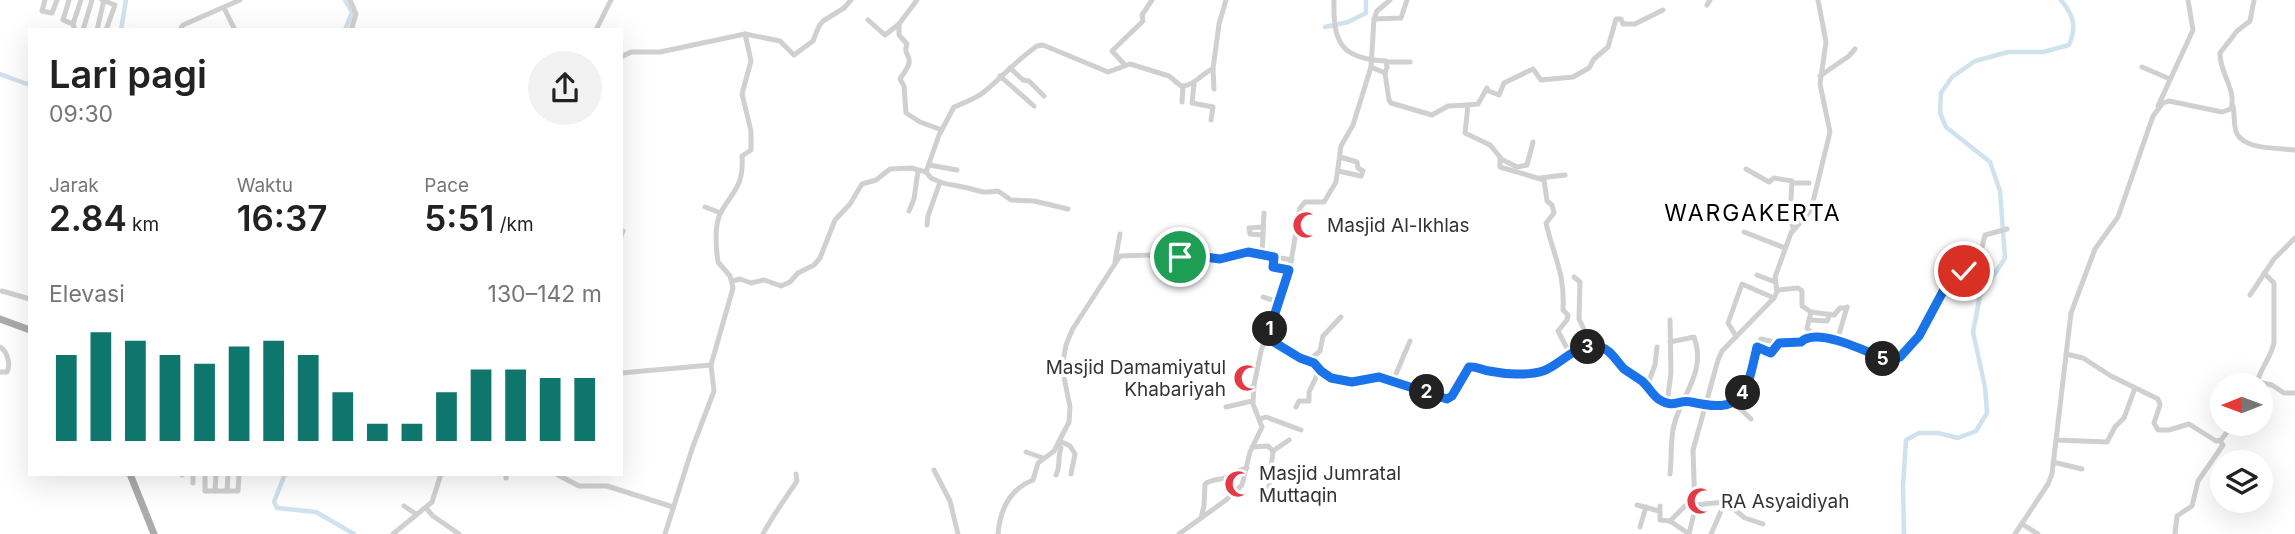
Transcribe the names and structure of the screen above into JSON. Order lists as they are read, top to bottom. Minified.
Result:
{"districts":["WARGAKERTA"],"places":{"mosque":["Masjid Al-Ikhlas","Masjid Damamiyatul Khabariyah","Masjid Jumratal Muttaqin","RA Asyaidiyah"]},"north":"left","page":{"heading":["Lari pagi","09:30"],"stats":[["Jarak","2.84 km"],["Waktu","16:37"],["Pace","5:51 /km"]],"chart":["Elevasi","130–142 m"],"pins":["1","3","5","2","4"]}}
